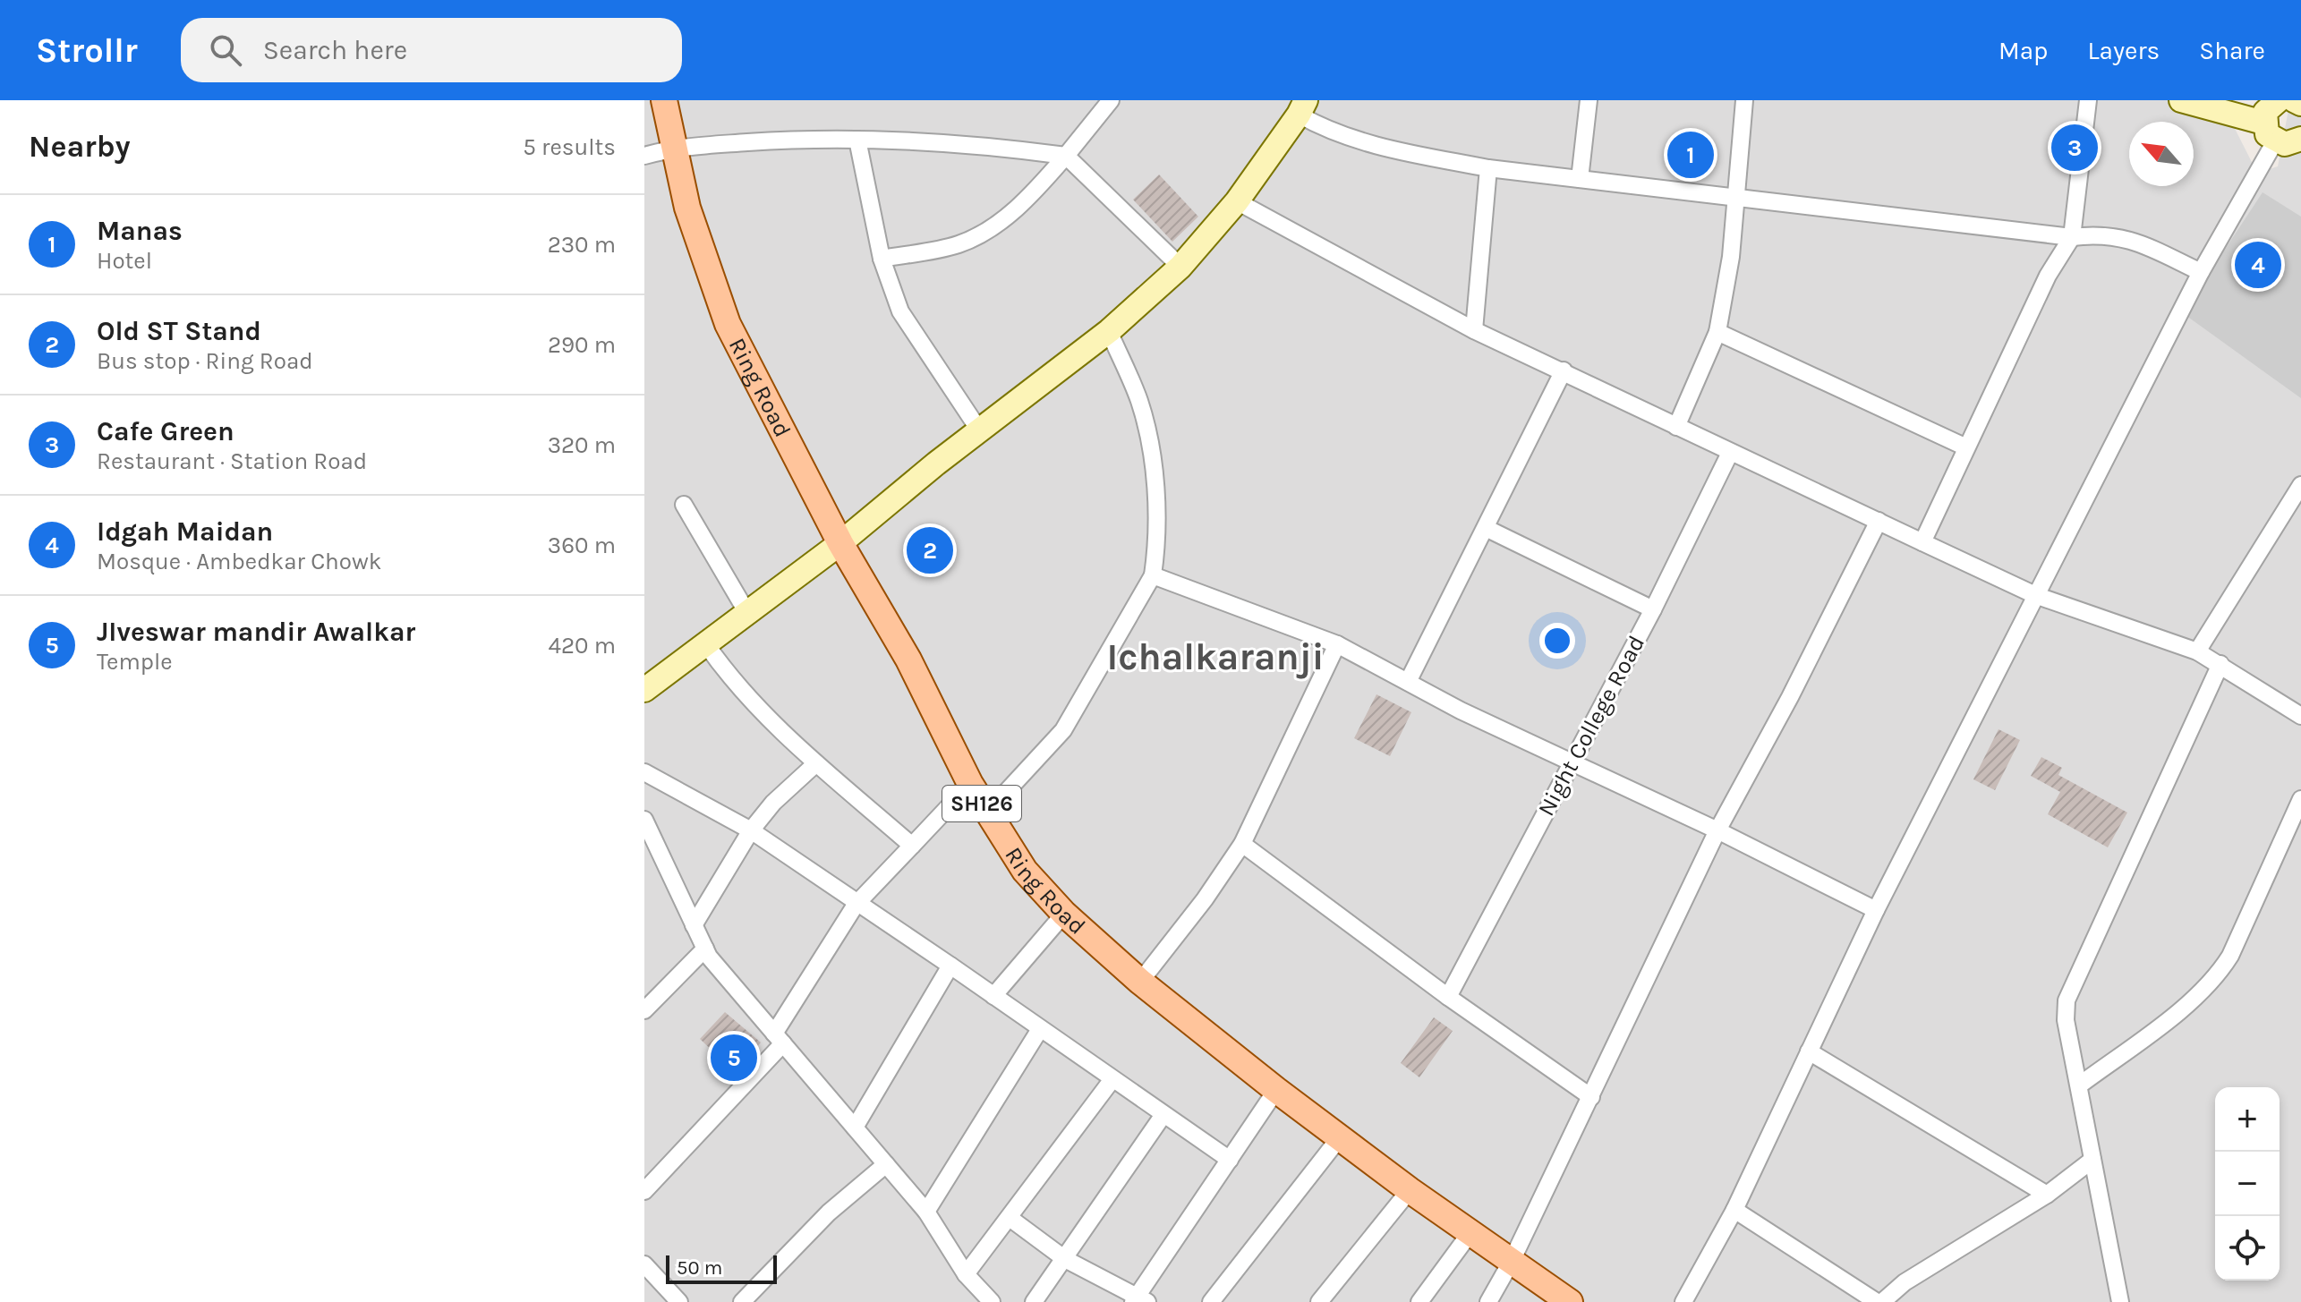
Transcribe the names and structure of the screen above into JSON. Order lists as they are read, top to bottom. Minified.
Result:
{"streets":{"main road":["Ring Road","SH126"],"street":["Night College Road"]},"districts":["Ichalkaranji"],"scale_bar":"50 m","north":"top left","page":{"header":"Strollr","search":"Search here","nav":["Map","Layers","Share"],"heading":["Nearby","5 results"],"pins":["3","1","4","2","5"],"list":[{"mark":"1","name":"Manas","note":"Hotel","value":"230 m"},{"mark":"2","name":"Old ST Stand","note":"Bus stop · Ring Road","value":"290 m"},{"mark":"3","name":"Cafe Green","note":"Restaurant · Station Road","value":"320 m"},{"mark":"4","name":"Idgah Maidan","note":"Mosque · Ambedkar Chowk","value":"360 m"},{"mark":"5","name":"JIveswar mandir Awalkar","note":"Temple","value":"420 m"}],"map_buttons":["+","−"],"scale":"50 m"}}
